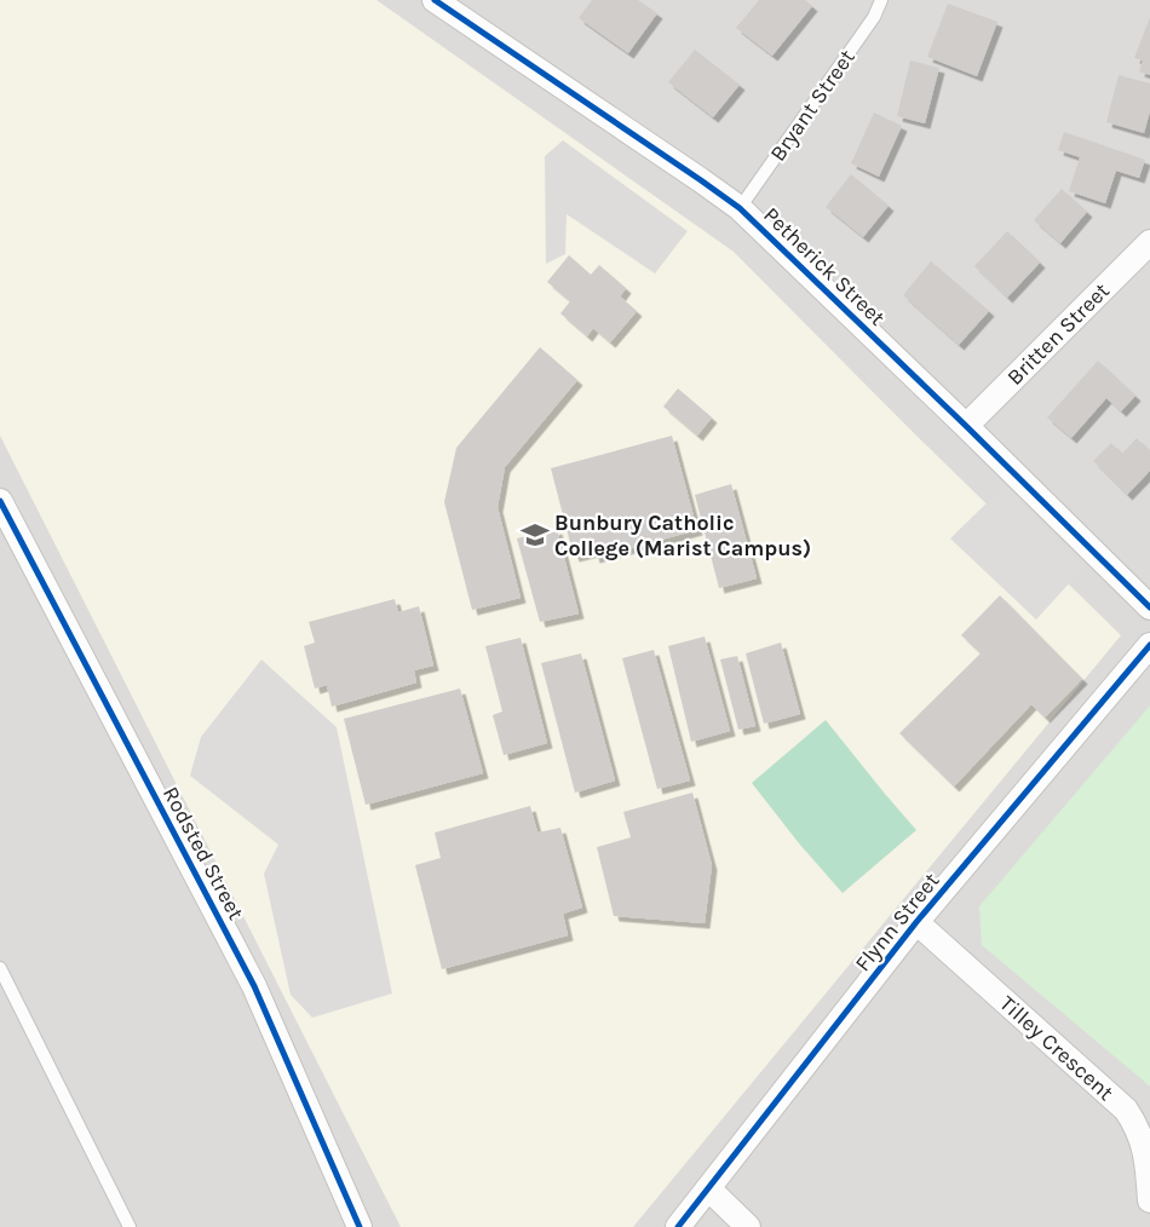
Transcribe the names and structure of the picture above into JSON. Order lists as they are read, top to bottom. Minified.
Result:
{"streets":{"street":["Petherick Street","Britten Street","Rodsted Street","Flynn Street","Tilley Crescent"],"lane":["Bryant Street"]},"crossings":[["Bryant Street","Petherick Street"],["Petherick Street","Britten Street"],["Flynn Street","Tilley Crescent"]],"places":{"school or university":["Bunbury Catholic College (Marist Campus)"]}}
